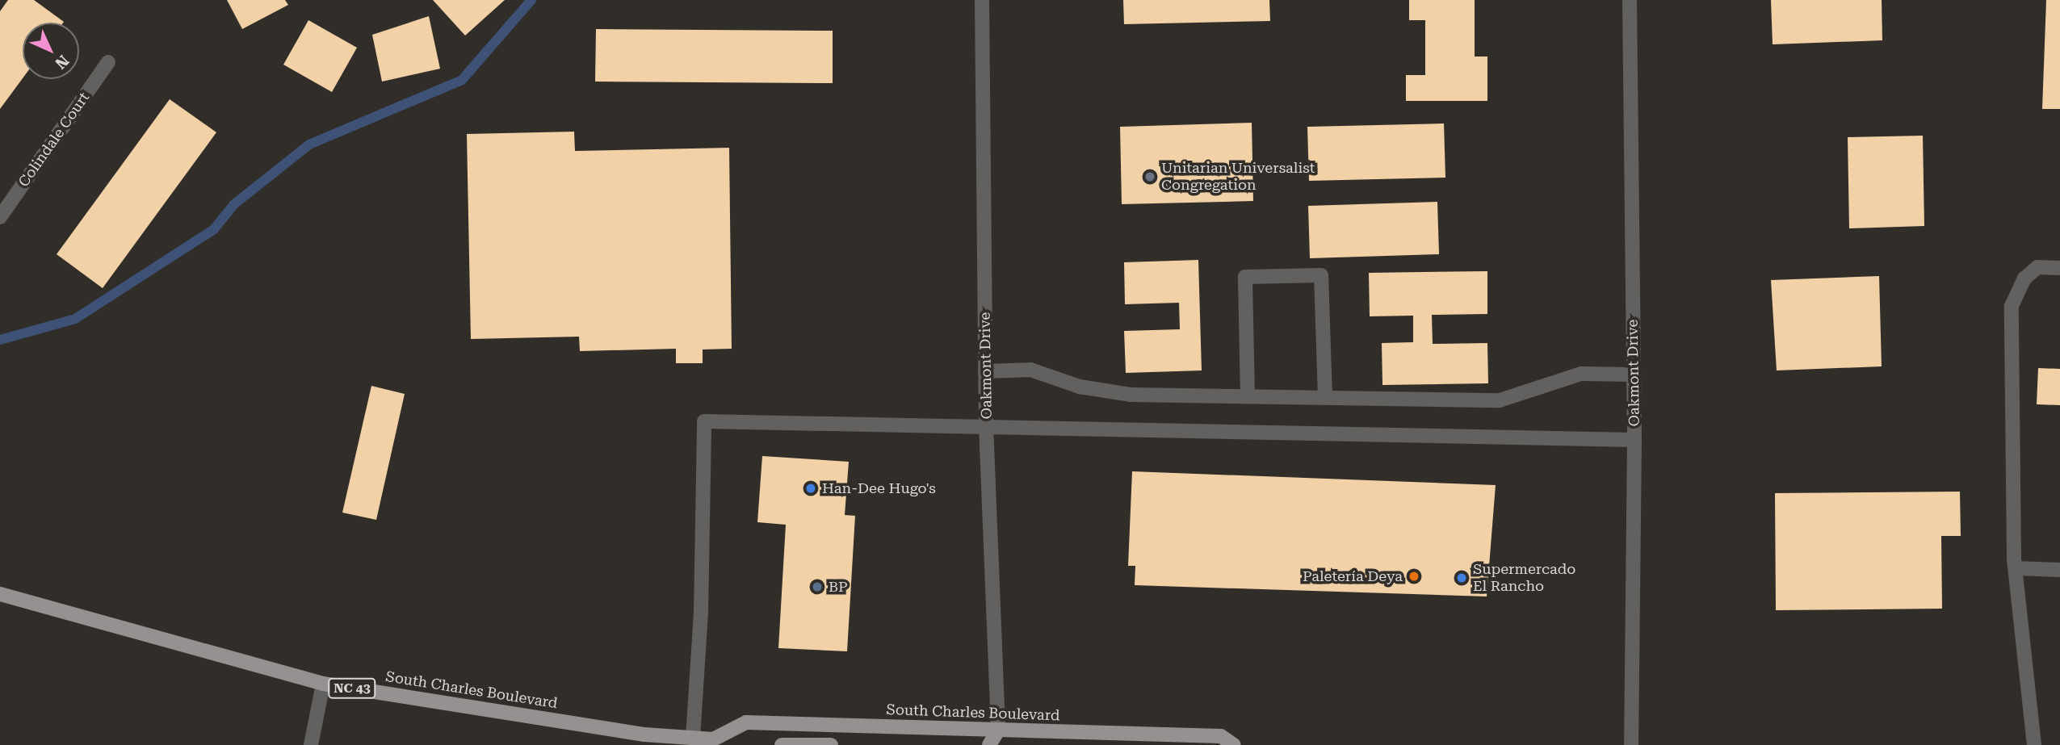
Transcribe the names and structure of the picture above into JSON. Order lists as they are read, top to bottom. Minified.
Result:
{"streets":{"main road":["NC 43","South Charles Boulevard"],"street":["Colindale Court","Oakmont Drive"]},"crossings":[["Oakmont Drive","South Charles Boulevard"]],"places":["Unitarian Universalist Congregation","Han-Dee Hugo's","Paletería Deya","Supermercado El Rancho","BP"],"north":"bottom right"}
